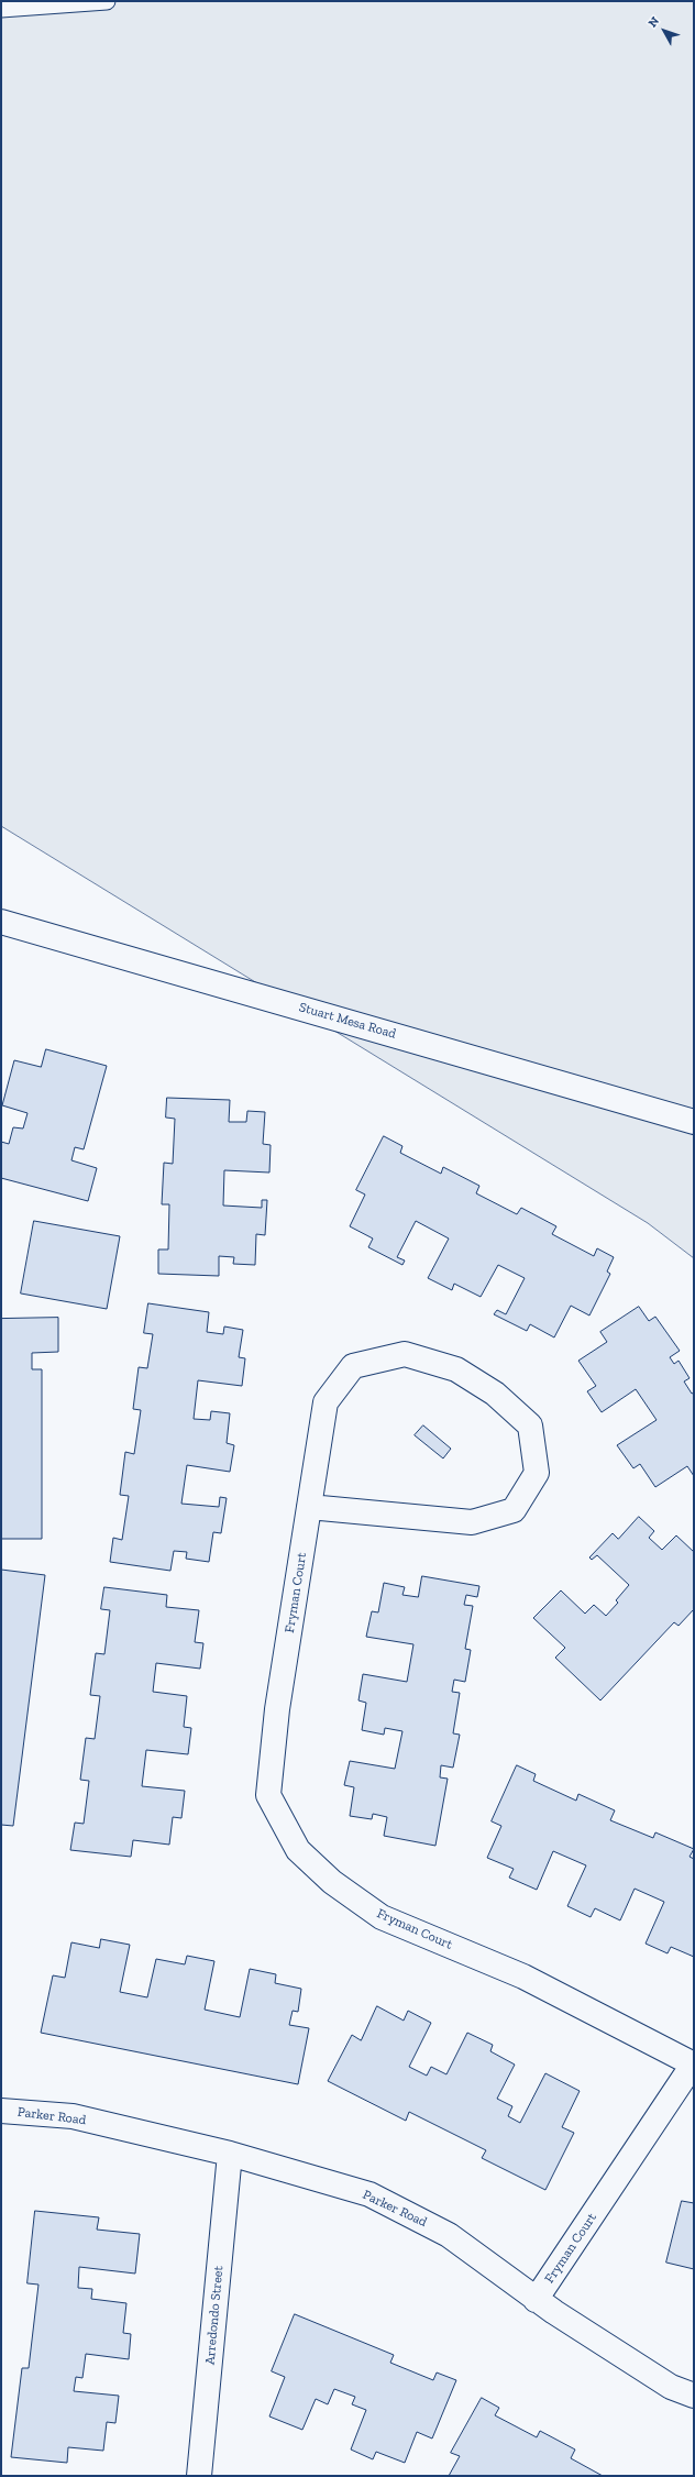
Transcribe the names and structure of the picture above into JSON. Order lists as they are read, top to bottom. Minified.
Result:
{"streets":{"street":["Stuart Mesa Road","Fryman Court","Parker Road","Arredondo Street"]},"crossings":[["Fryman Court","Parker Road"],["Parker Road","Arredondo Street"]],"north":"top left"}
